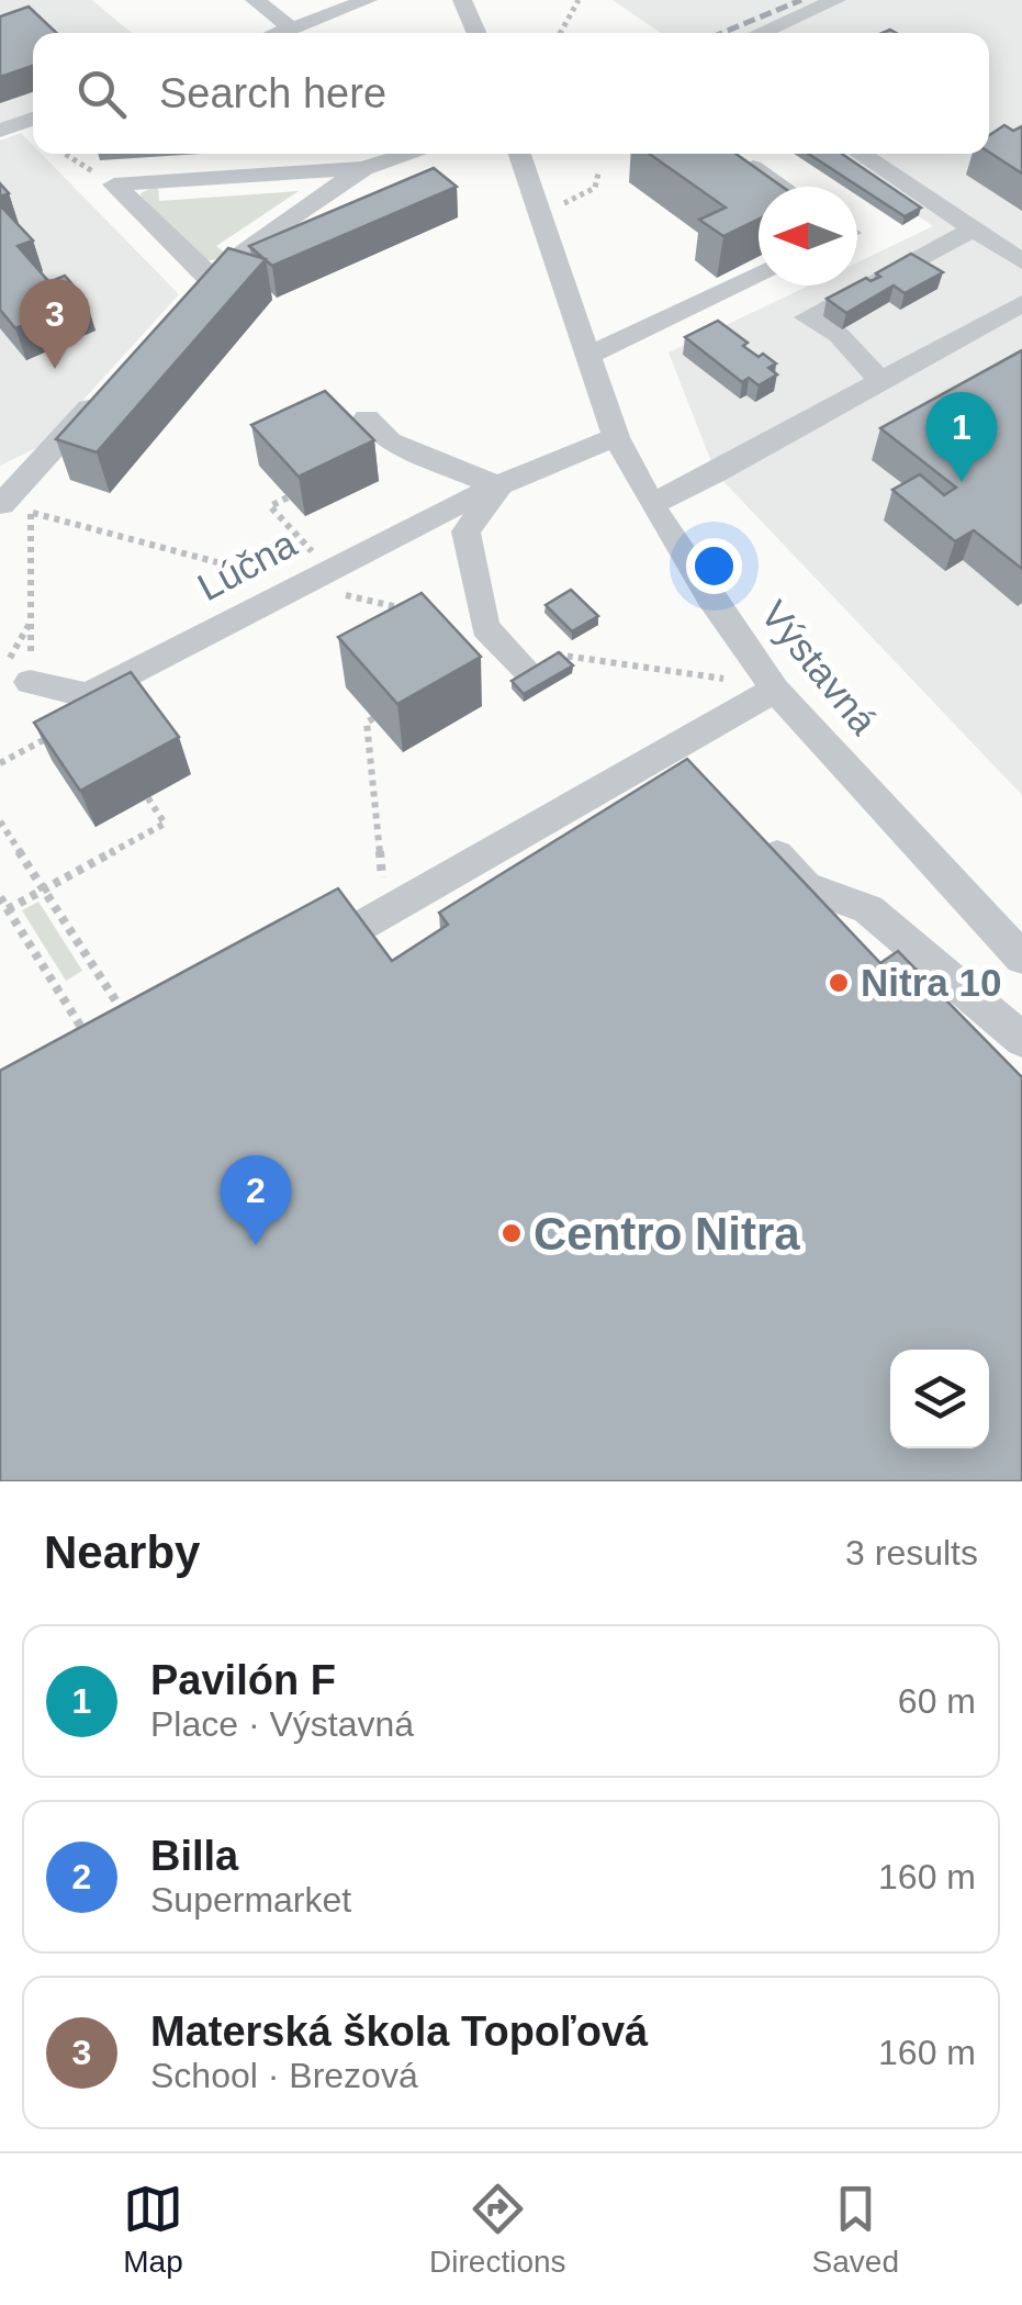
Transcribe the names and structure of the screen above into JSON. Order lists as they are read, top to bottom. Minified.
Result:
{"streets":{"street":["Lúčna","Výstavná"]},"crossings":[["Lúčna","Výstavná"]],"places":["Nitra 10","Centro Nitra"],"north":"left","page":{"search":"Search here","pins":["3","1","2"],"heading":["Nearby","3 results"],"list":[{"mark":"1","name":"Pavilón F","note":"Place · Výstavná","value":"60 m"},{"mark":"2","name":"Billa","note":"Supermarket","value":"160 m"},{"mark":"3","name":"Materská škola Topoľová","note":"School · Brezová","value":"160 m"}],"nav":["Map","Directions","Saved"]}}
